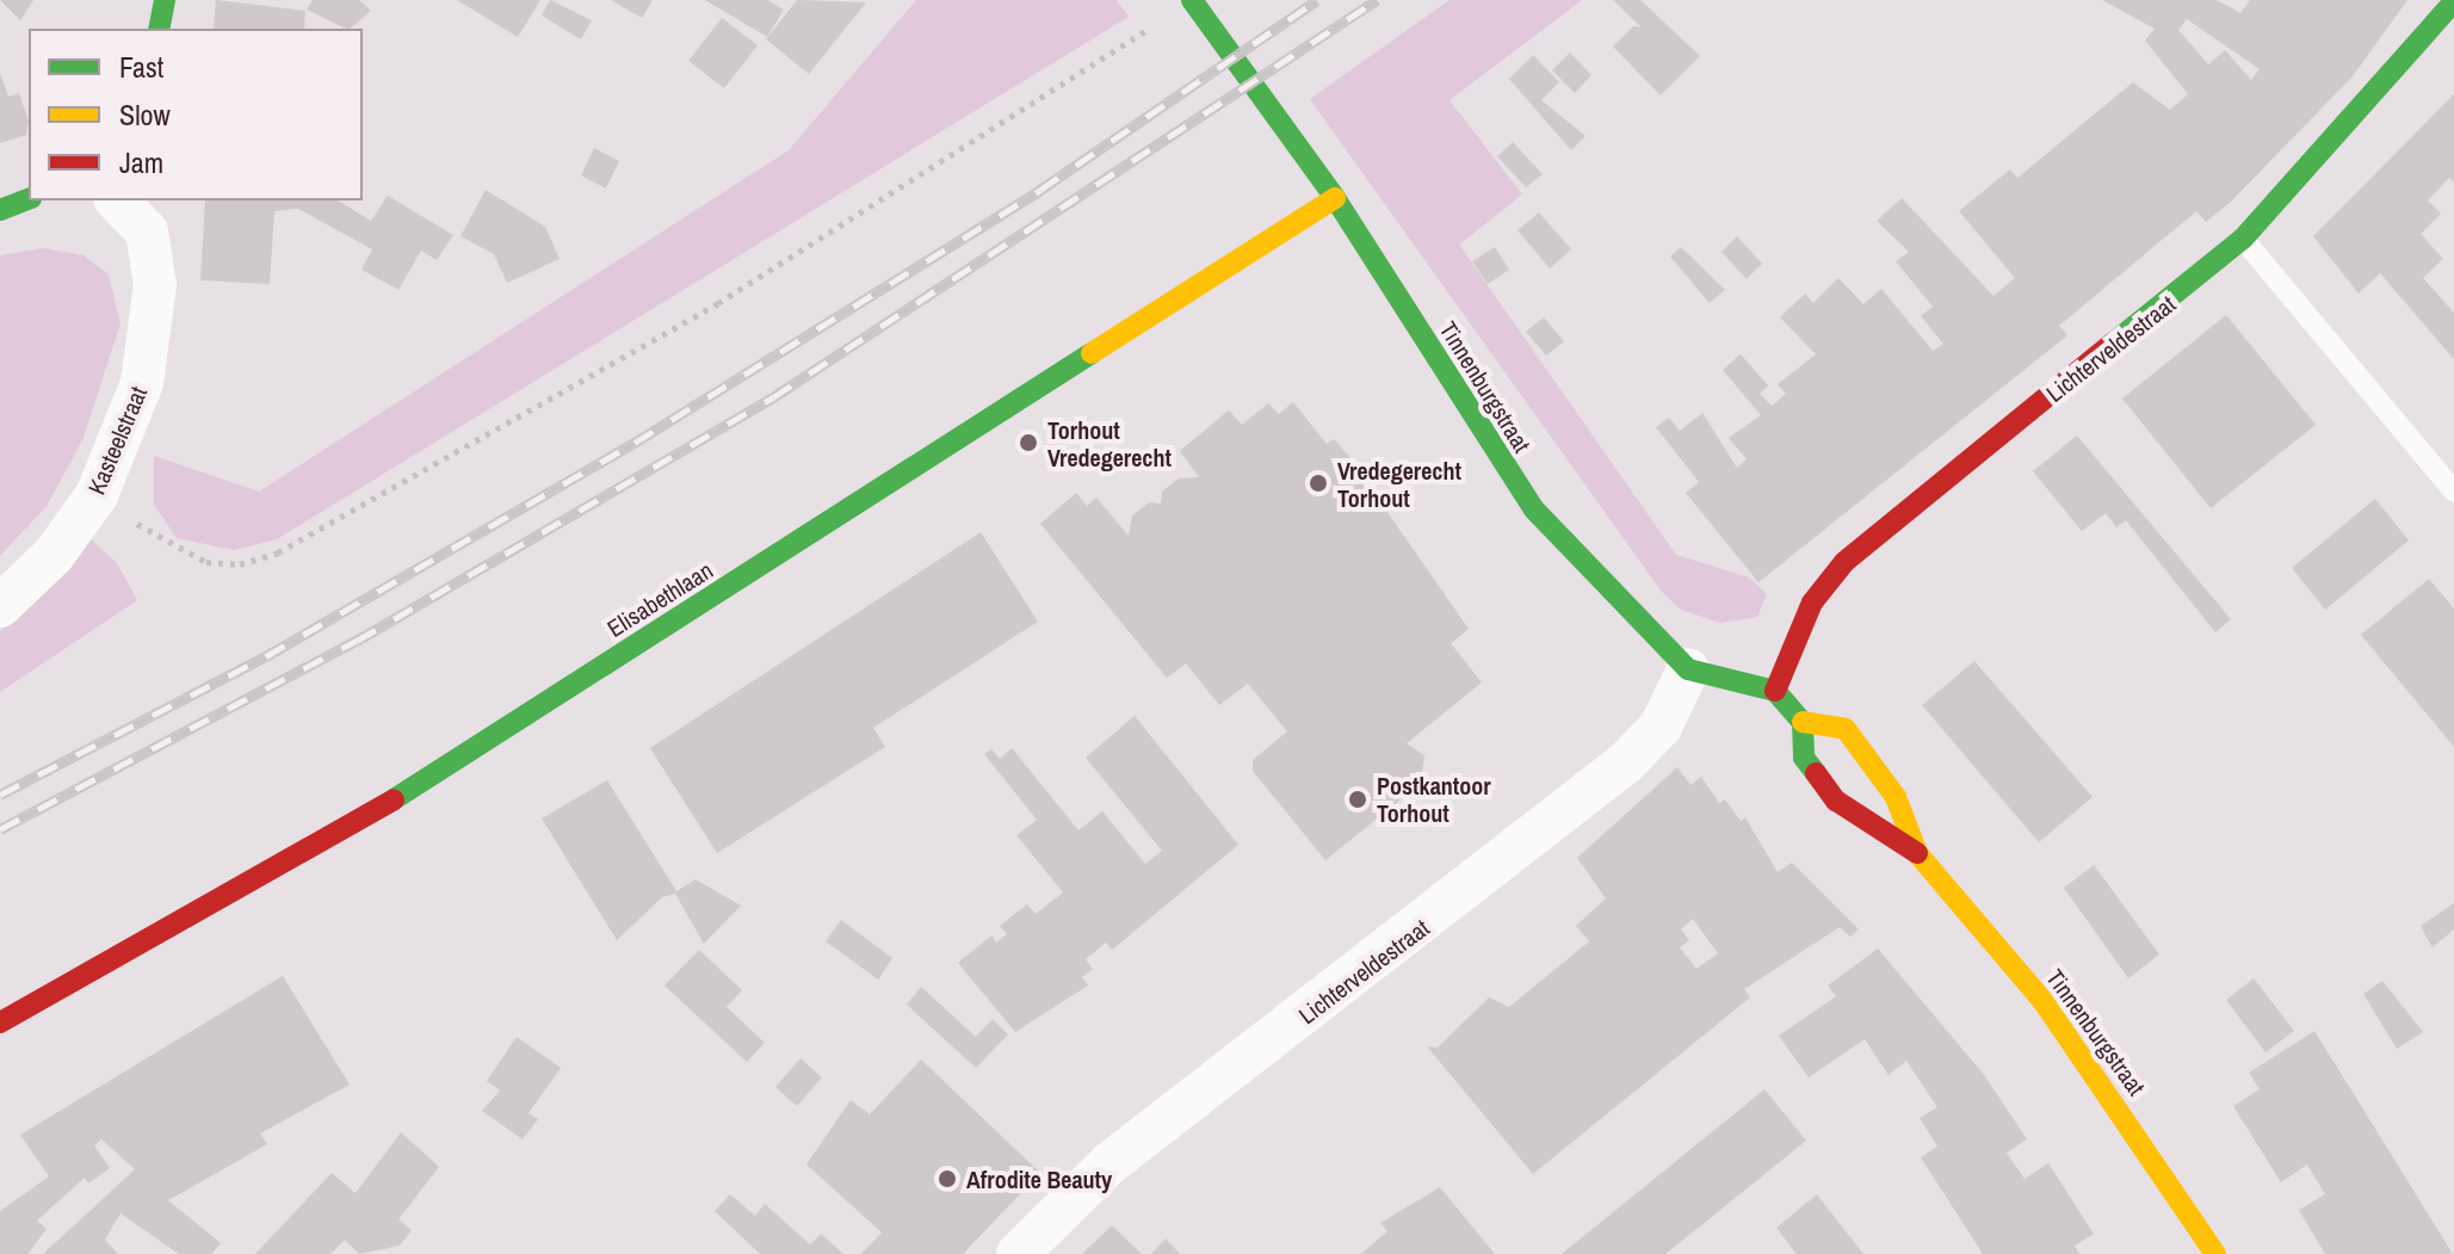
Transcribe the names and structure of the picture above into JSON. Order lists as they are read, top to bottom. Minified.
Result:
{"streets":{"street":["Lichterveldestraat","Tinnenburgstraat","Kasteelstraat","Elisabethlaan"]},"crossings":[["Lichterveldestraat","Tinnenburgstraat"],["Tinnenburgstraat","Elisabethlaan"]],"places":["Torhout Vredegerecht","Vredegerecht Torhout","Postkantoor Torhout","Afrodite Beauty"],"legend":["Fast","Slow","Jam"]}
